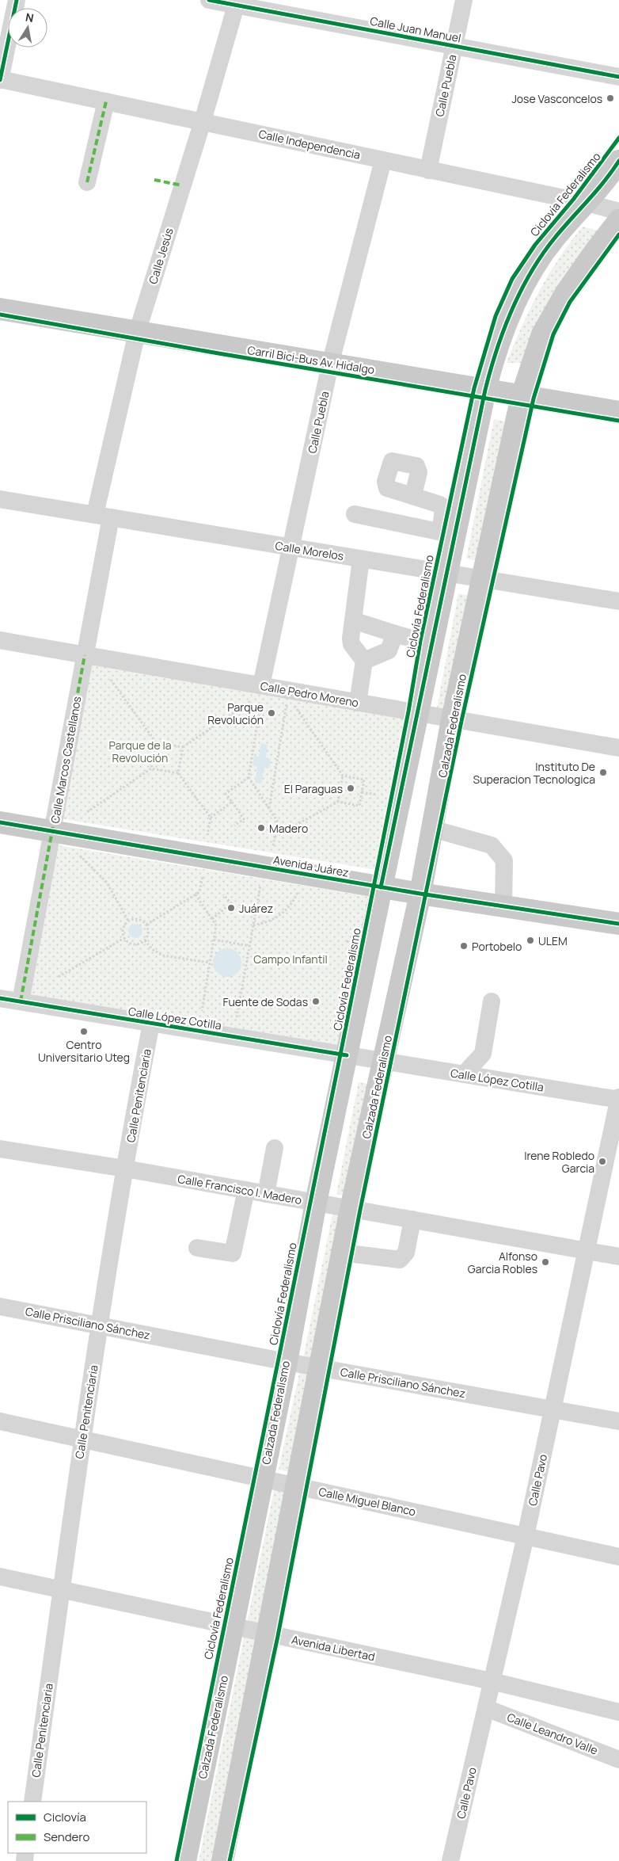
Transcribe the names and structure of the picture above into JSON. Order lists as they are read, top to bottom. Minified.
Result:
{"streets":{"main road":["Calzada Federalismo","Avenida Juárez"],"street":["Calle Juan Manuel","Calle Puebla","Calle Independencia","Calle Jesús","Calle Morelos","Calle Pedro Moreno","Calle Marcos Castellanos","Calle López Cotilla","Calle Penitenciaria","Calle Francisco I. Madero","Calle Prisciliano Sánchez","Calle Pavo","Calle Miguel Blanco","Avenida Libertad","Calle Leandro Valle"],"cycle path":["Ciclovía Federalismo","Carril Bici-Bus Av. Hidalgo"]},"crossings":[["Calle Juan Manuel","Calle Puebla"],["Calle Juan Manuel","Calle Jesús"],["Calle Puebla","Calle Independencia"],["Calle Puebla","Calle Morelos"],["Calle Puebla","Calle Pedro Moreno"],["Calle Independencia","Calle Jesús"],["Calle Independencia","Calzada Federalismo"],["Calle Jesús","Calle Morelos"],["Calle Jesús","Calle Marcos Castellanos"],["Calle Morelos","Calzada Federalismo"],["Calle Morelos","Calle Marcos Castellanos"],["Calle Pedro Moreno","Calzada Federalismo"],["Calle Pedro Moreno","Calle Marcos Castellanos"],["Calzada Federalismo","Avenida Juárez"],["Calzada Federalismo","Calle López Cotilla"],["Calzada Federalismo","Calle Francisco I. Madero"],["Calzada Federalismo","Calle Prisciliano Sánchez"],["Calzada Federalismo","Calle Miguel Blanco"],["Calzada Federalismo","Avenida Libertad"],["Calle Marcos Castellanos","Avenida Juárez"],["Calle Marcos Castellanos","Calle López Cotilla"],["Calle López Cotilla","Calle Penitenciaria"],["Calle López Cotilla","Calle Pavo"],["Calle Penitenciaria","Calle Francisco I. Madero"],["Calle Penitenciaria","Calle Prisciliano Sánchez"],["Calle Penitenciaria","Calle Miguel Blanco"],["Calle Penitenciaria","Avenida Libertad"],["Calle Francisco I. Madero","Calle Pavo"],["Calle Prisciliano Sánchez","Calle Pavo"],["Calle Pavo","Calle Miguel Blanco"],["Calle Pavo","Avenida Libertad"],["Calle Pavo","Calle Leandro Valle"]],"parks":["Parque de la Revolución","Campo Infantil"],"places":["Jose Vasconcelos","Parque Revolución","Instituto De Superacion Tecnologica","El Paraguas","Madero","Juárez","ULEM","Portobelo","Fuente de Sodas","Centro Universitario Uteg","Irene Robledo Garcia","Alfonso Garcia Robles"],"legend":["Ciclovía","Sendero"],"north":"top"}
